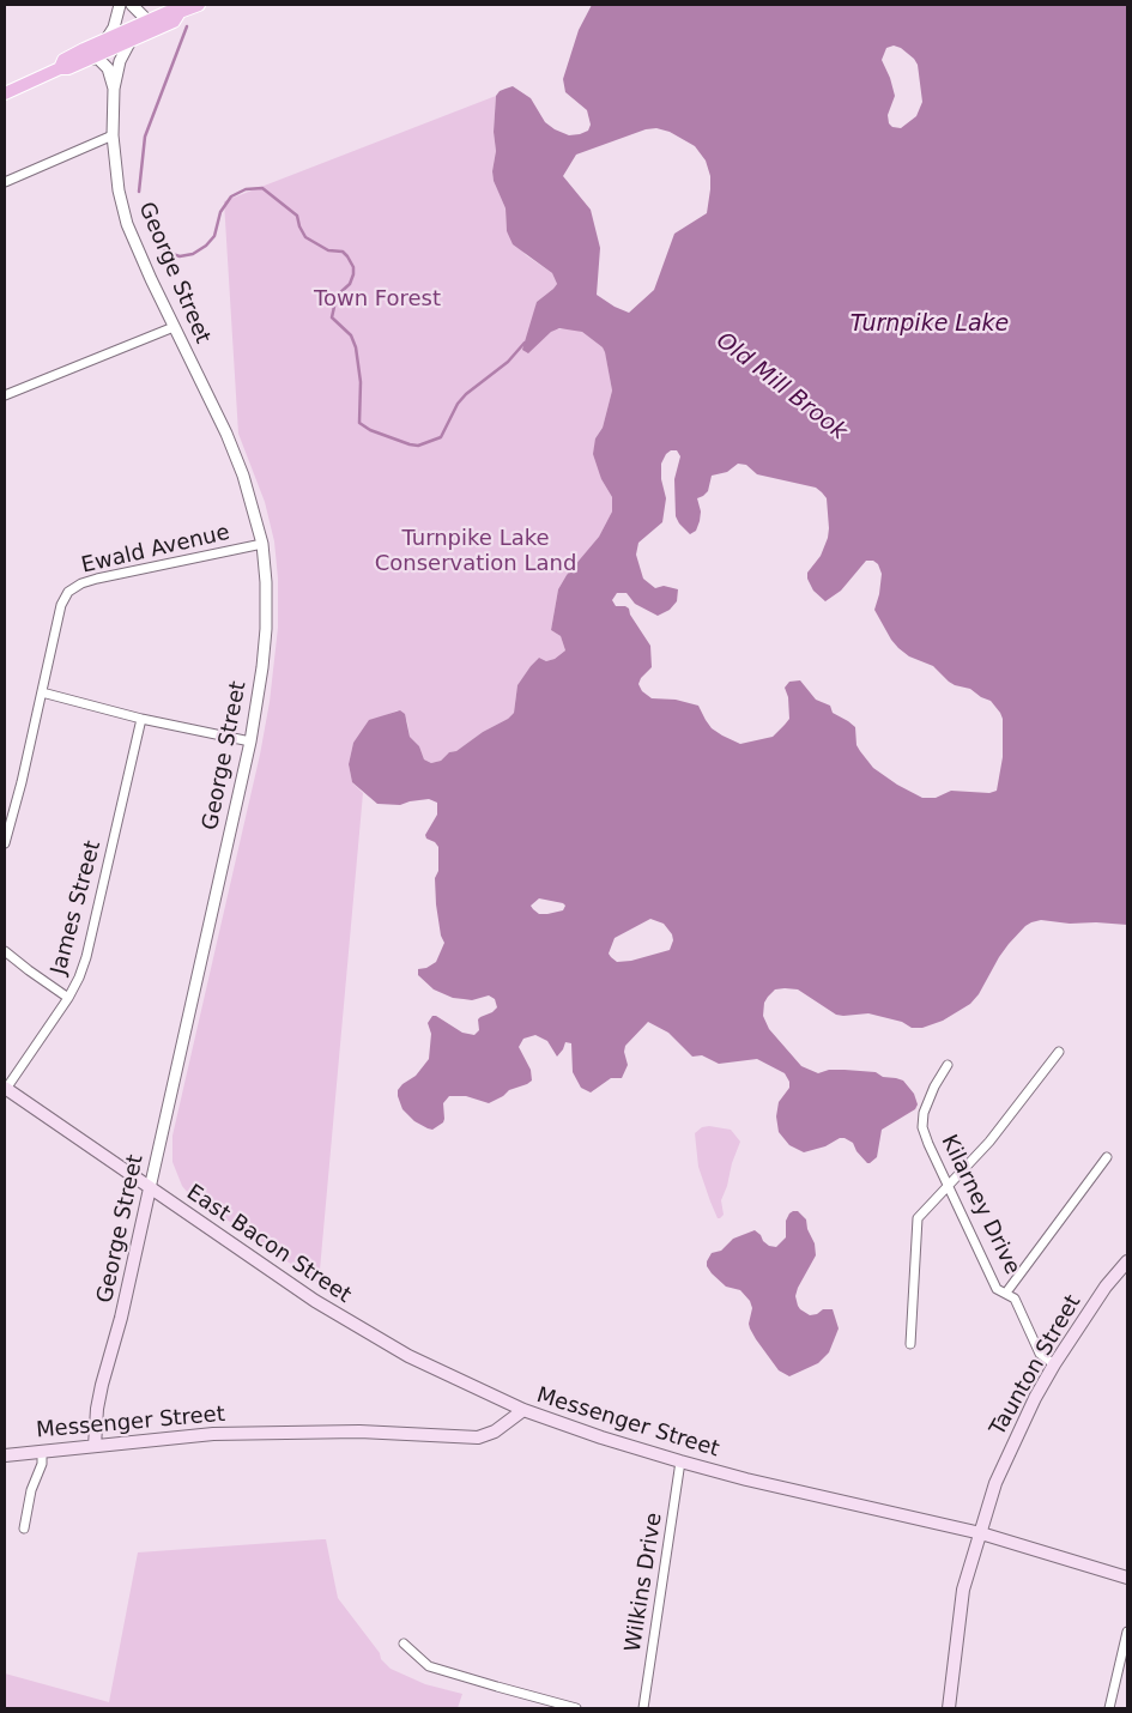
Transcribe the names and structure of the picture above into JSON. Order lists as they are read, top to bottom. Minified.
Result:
{"streets":{"main road":["George Street","East Bacon Street","Taunton Street","Messenger Street"],"street":["Ewald Avenue","James Street","Kilarney Drive","Wilkins Drive"]},"crossings":[["George Street","Ewald Avenue"],["George Street","East Bacon Street"],["George Street","Messenger Street"],["James Street","East Bacon Street"],["Kilarney Drive","Taunton Street"],["East Bacon Street","Messenger Street"],["Taunton Street","Messenger Street"],["Messenger Street","Wilkins Drive"]],"water":["Turnpike Lake","Old Mill Brook"],"parks":["Town Forest","Turnpike Lake Conservation Land"]}
